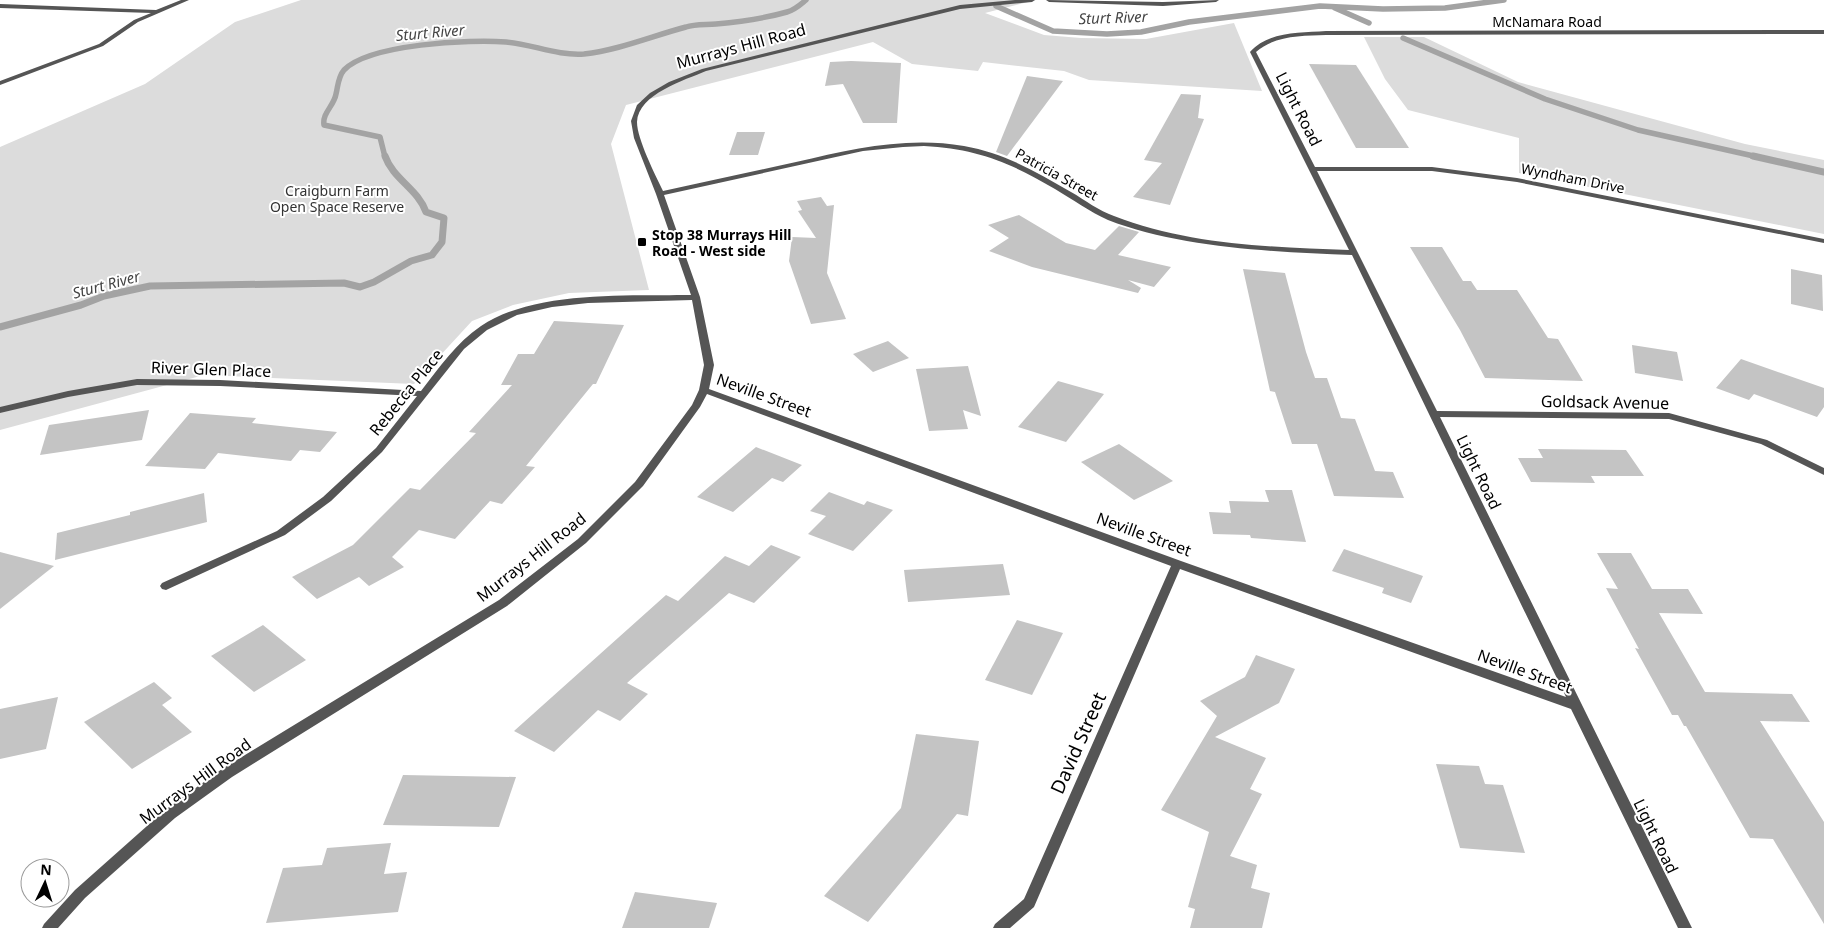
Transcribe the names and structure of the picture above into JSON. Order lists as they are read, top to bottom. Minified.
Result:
{"streets":{"street":["McNamara Road","Murrays Hill Road","Light Road","Patricia Street","Wyndham Drive","River Glen Place","Rebecca Place","Neville Street","Goldsack Avenue","David Street"]},"crossings":[["McNamara Road","Light Road"],["Murrays Hill Road","Patricia Street"],["Murrays Hill Road","Rebecca Place"],["Murrays Hill Road","Neville Street"],["Light Road","Patricia Street"],["Light Road","Wyndham Drive"],["Light Road","Neville Street"],["Light Road","Goldsack Avenue"],["River Glen Place","Rebecca Place"],["Neville Street","David Street"]],"water":["Sturt River"],"parks":["Craigburn Farm Open Space Reserve"],"places":{"transit":["Stop 38 Murrays Hill Road - West side"]},"north":"top"}
